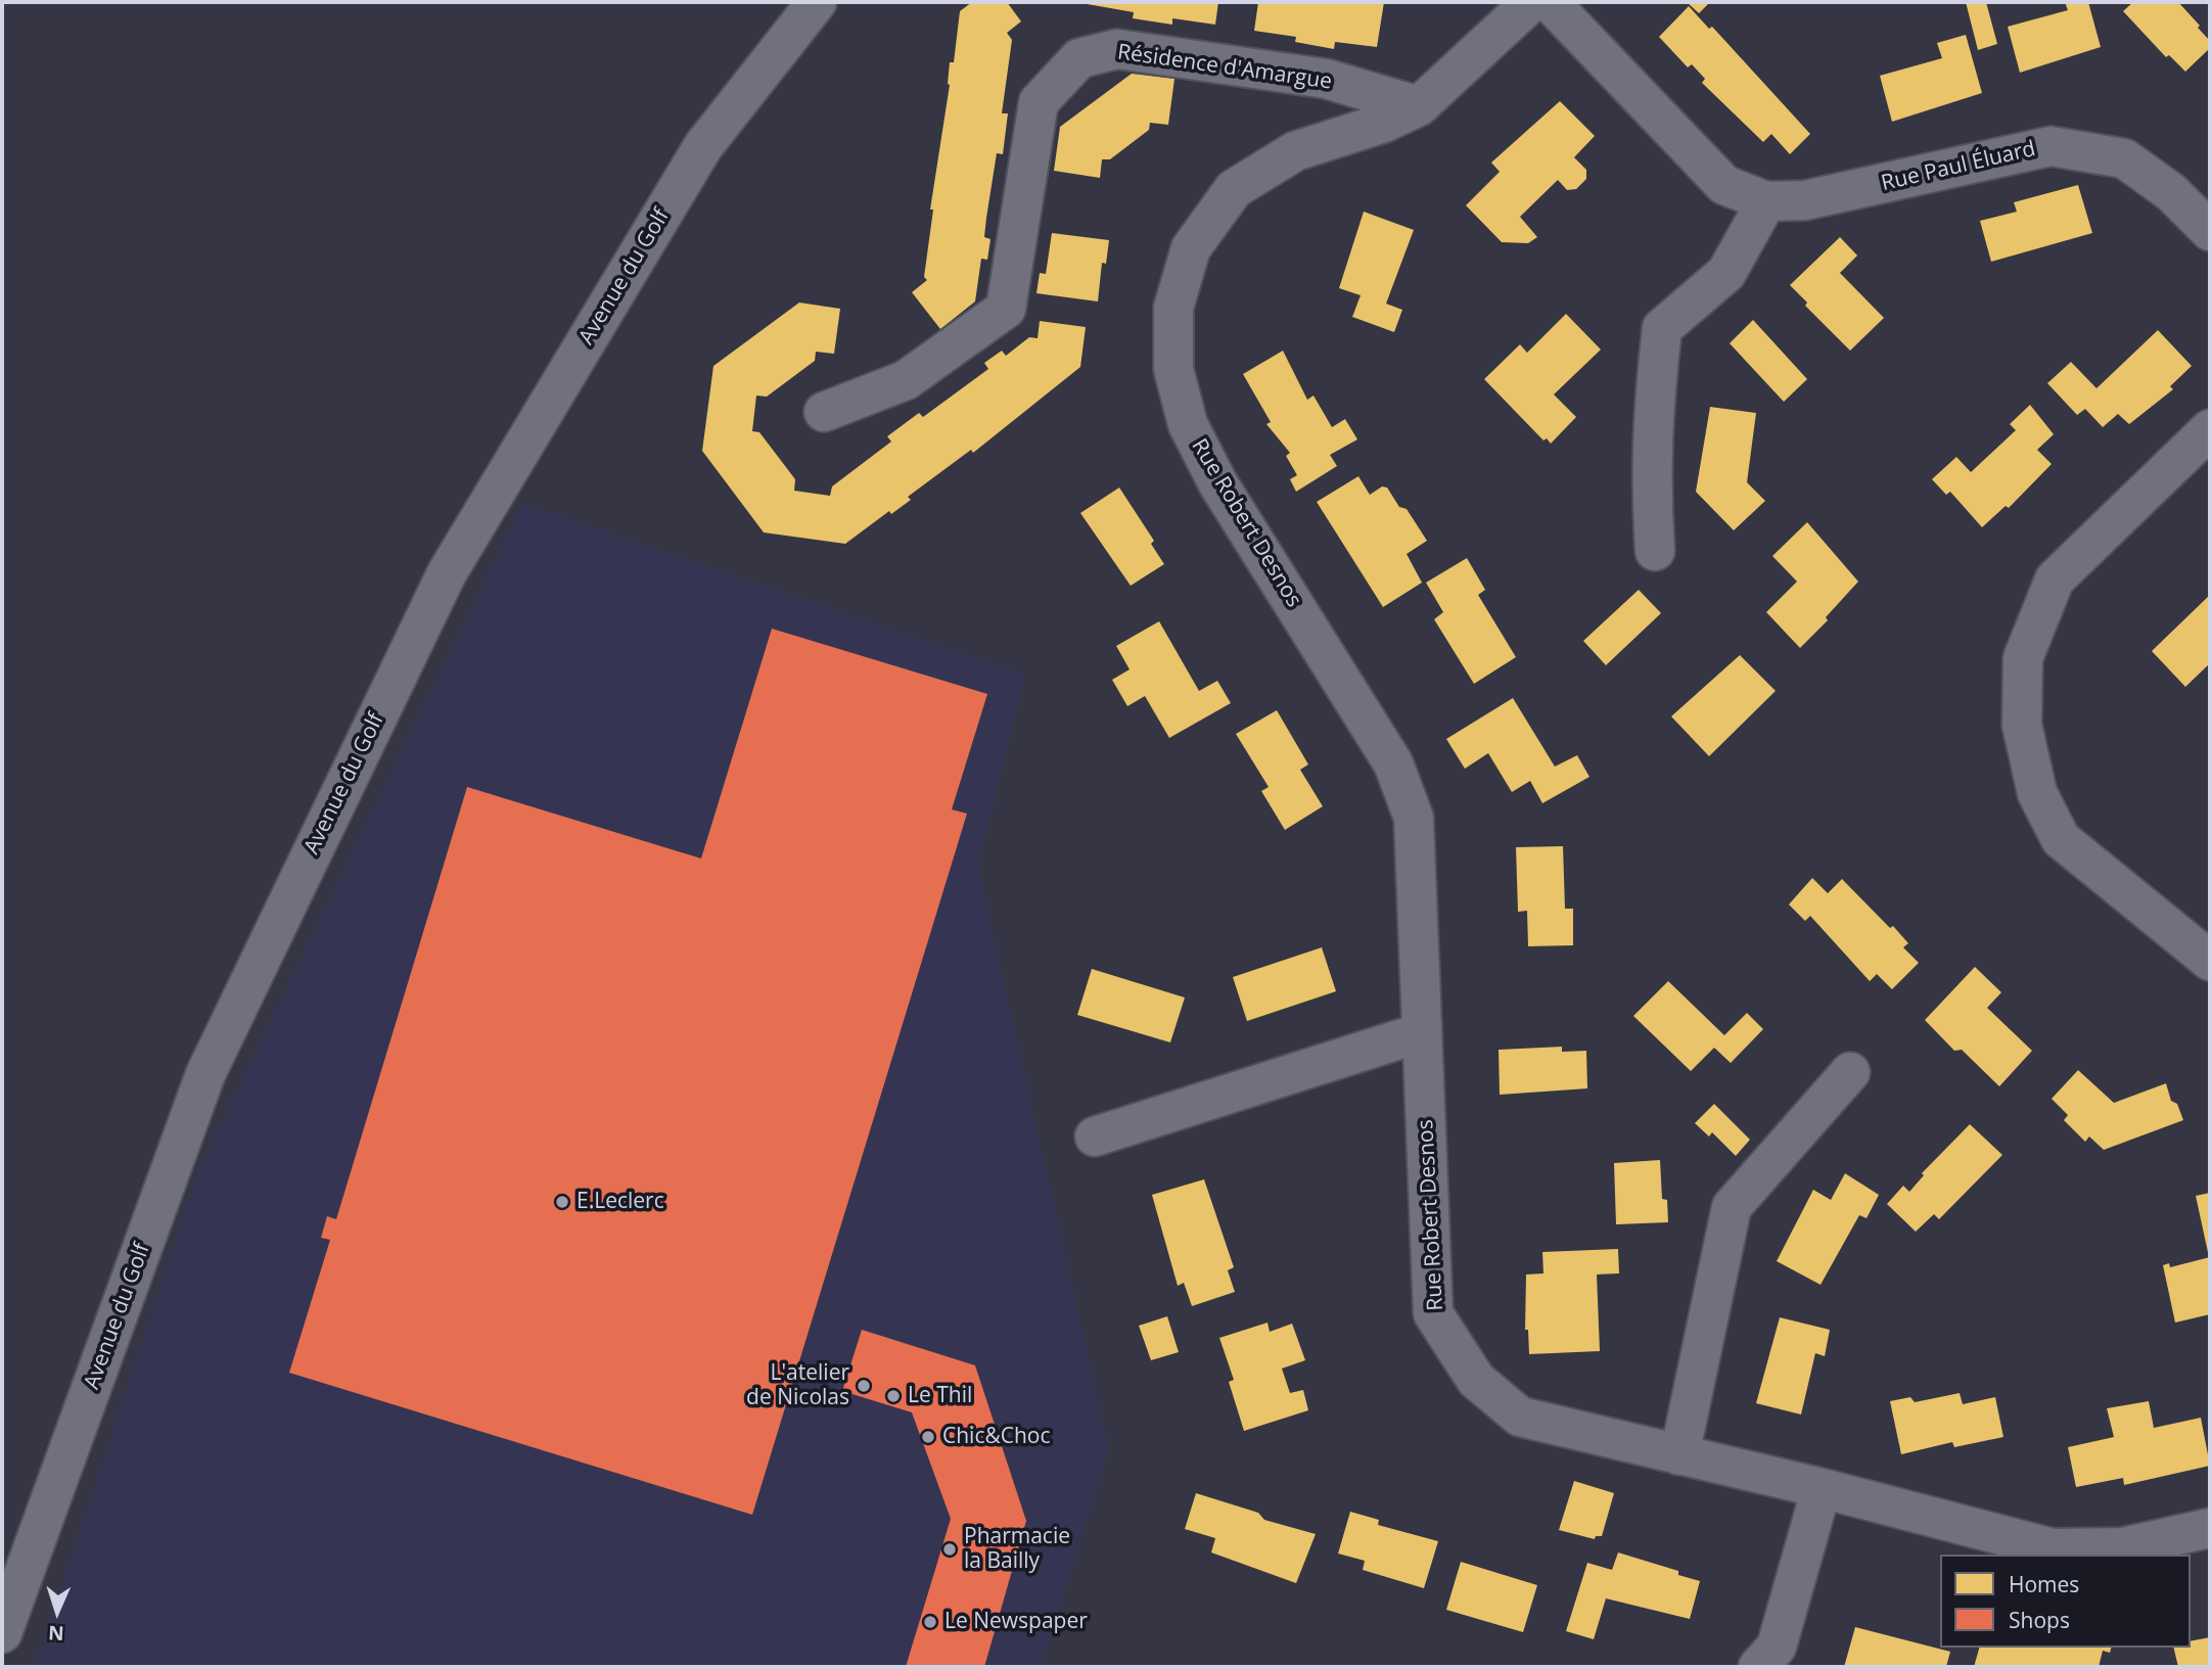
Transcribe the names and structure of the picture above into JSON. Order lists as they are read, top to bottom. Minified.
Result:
{"streets":{"street":["Résidence d'Amargue","Rue Paul Éluard","Avenue du Golf","Rue Robert Desnos"]},"crossings":[["Résidence d'Amargue","Rue Robert Desnos"]],"places":["E.Leclerc","L'atelier de Nicolas","Le Thil","Chic&Choc","Pharmacie la Bailly","Le Newspaper"],"legend":["Homes","Shops"],"north":"bottom"}
